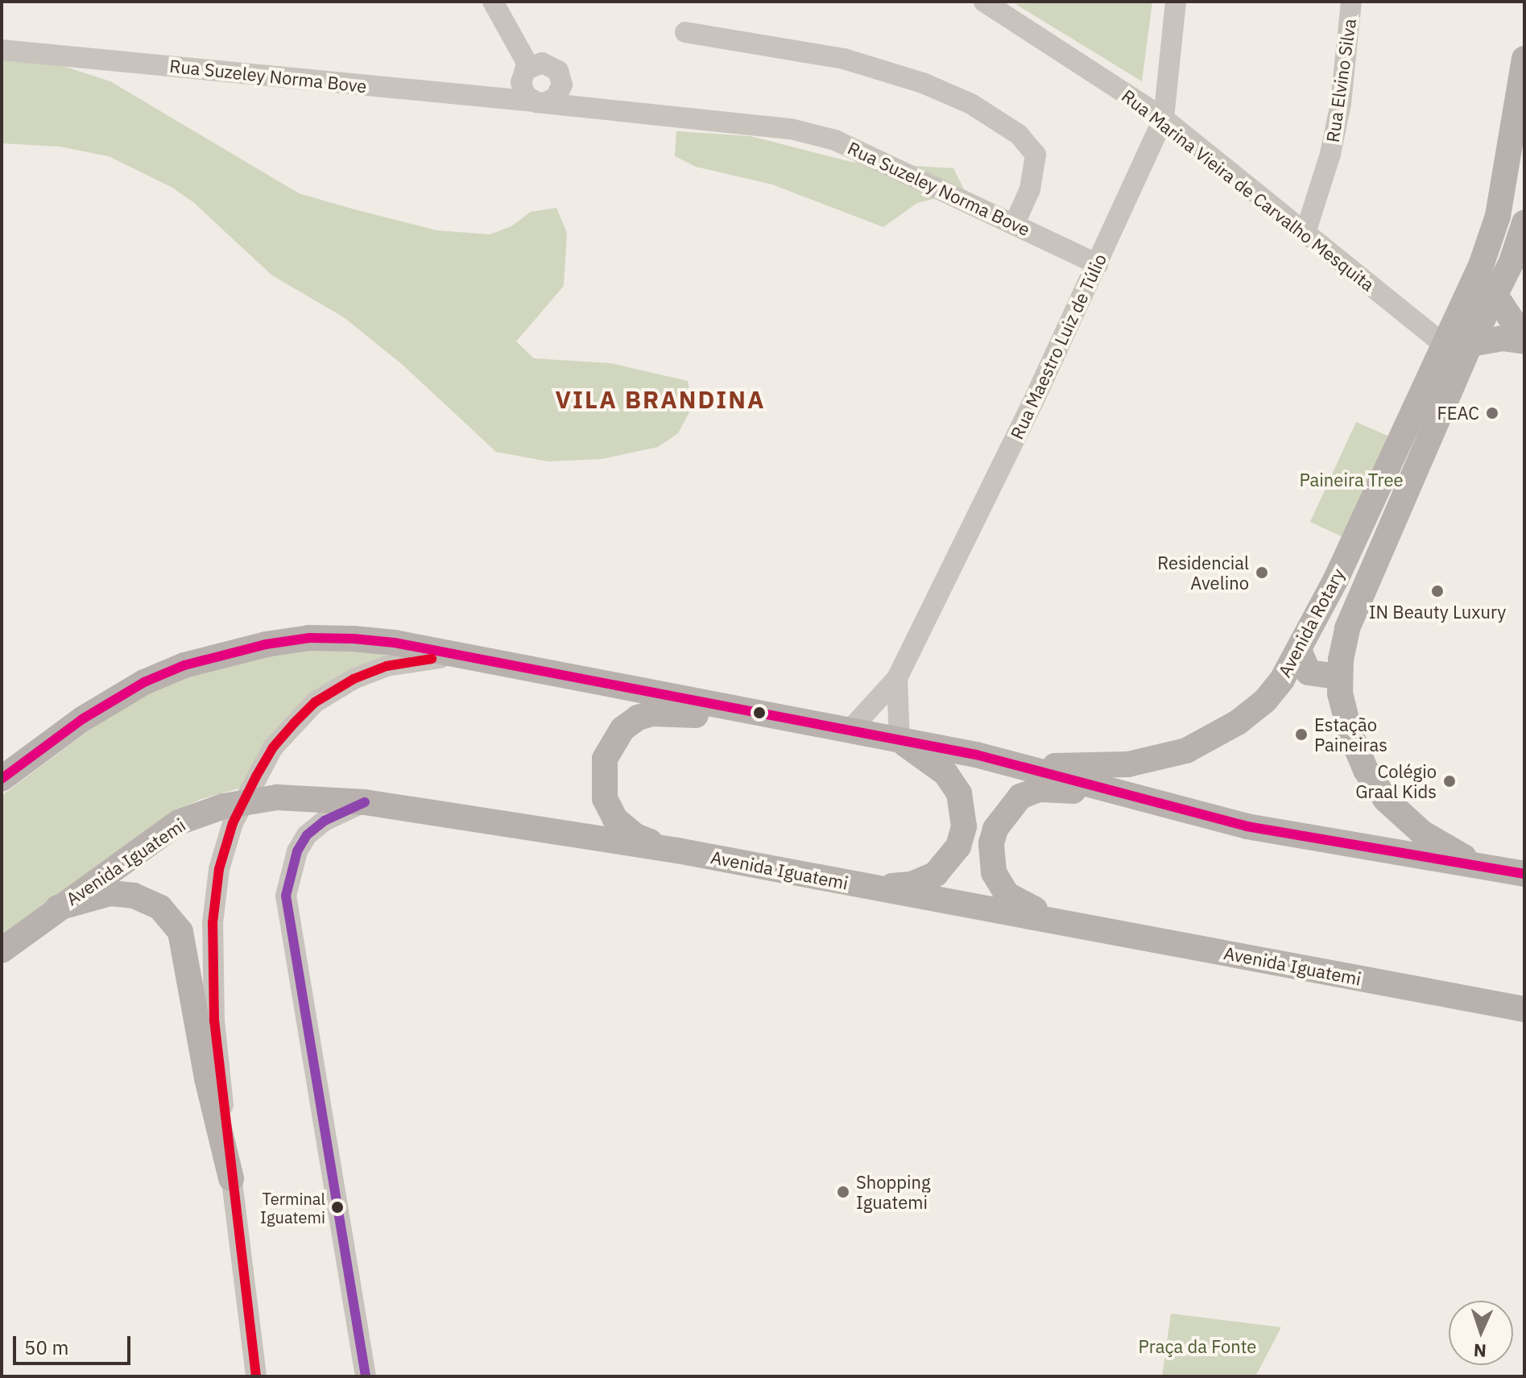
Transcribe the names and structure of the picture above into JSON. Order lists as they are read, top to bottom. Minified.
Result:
{"streets":{"main road":["Avenida Rotary","Avenida Iguatemi"],"street":["Rua Suzeley Norma Bove","Rua Elvino Silva","Rua Marina Vieira de Carvalho Mesquita","Rua Maestro Luiz de Túlio"]},"crossings":[["Rua Suzeley Norma Bove","Rua Maestro Luiz de Túlio"],["Rua Elvino Silva","Rua Marina Vieira de Carvalho Mesquita"],["Rua Marina Vieira de Carvalho Mesquita","Rua Maestro Luiz de Túlio"],["Rua Marina Vieira de Carvalho Mesquita","Avenida Rotary"]],"districts":["VILA BRANDINA"],"parks":["Paineira Tree","Praça da Fonte"],"places":["FEAC","Residencial Avelino","IN Beauty Luxury","Estação Paineiras","Colégio Graal Kids","Shopping Iguatemi","Terminal Iguatemi"],"scale_bar":"50 m","north":"bottom"}
